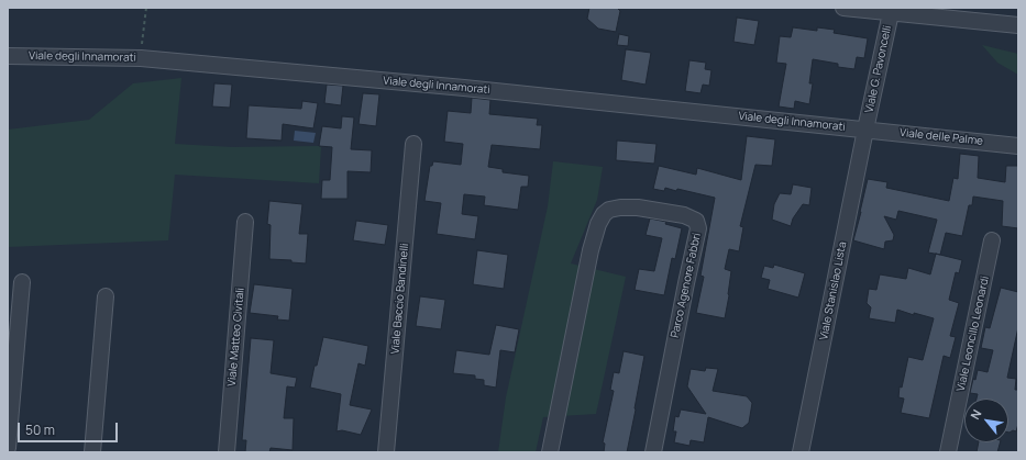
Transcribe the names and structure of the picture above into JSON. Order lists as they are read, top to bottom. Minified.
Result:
{"streets":{"street":["Viale degli Innamorati","Viale G. Pavoncelli","Viale delle Palme","Parco Agenore Fabbri","Viale Stanislao Lista","Viale Baccio Bandinelli","Viale Leoncillo Leonardi","Viale Matteo Civitali"]},"crossings":[["Viale degli Innamorati","Viale G. Pavoncelli"],["Viale degli Innamorati","Viale delle Palme"],["Viale degli Innamorati","Viale Stanislao Lista"],["Viale G. Pavoncelli","Viale delle Palme"],["Viale G. Pavoncelli","Viale Stanislao Lista"],["Viale delle Palme","Viale Stanislao Lista"]],"scale_bar":"50 m","north":"top left"}
